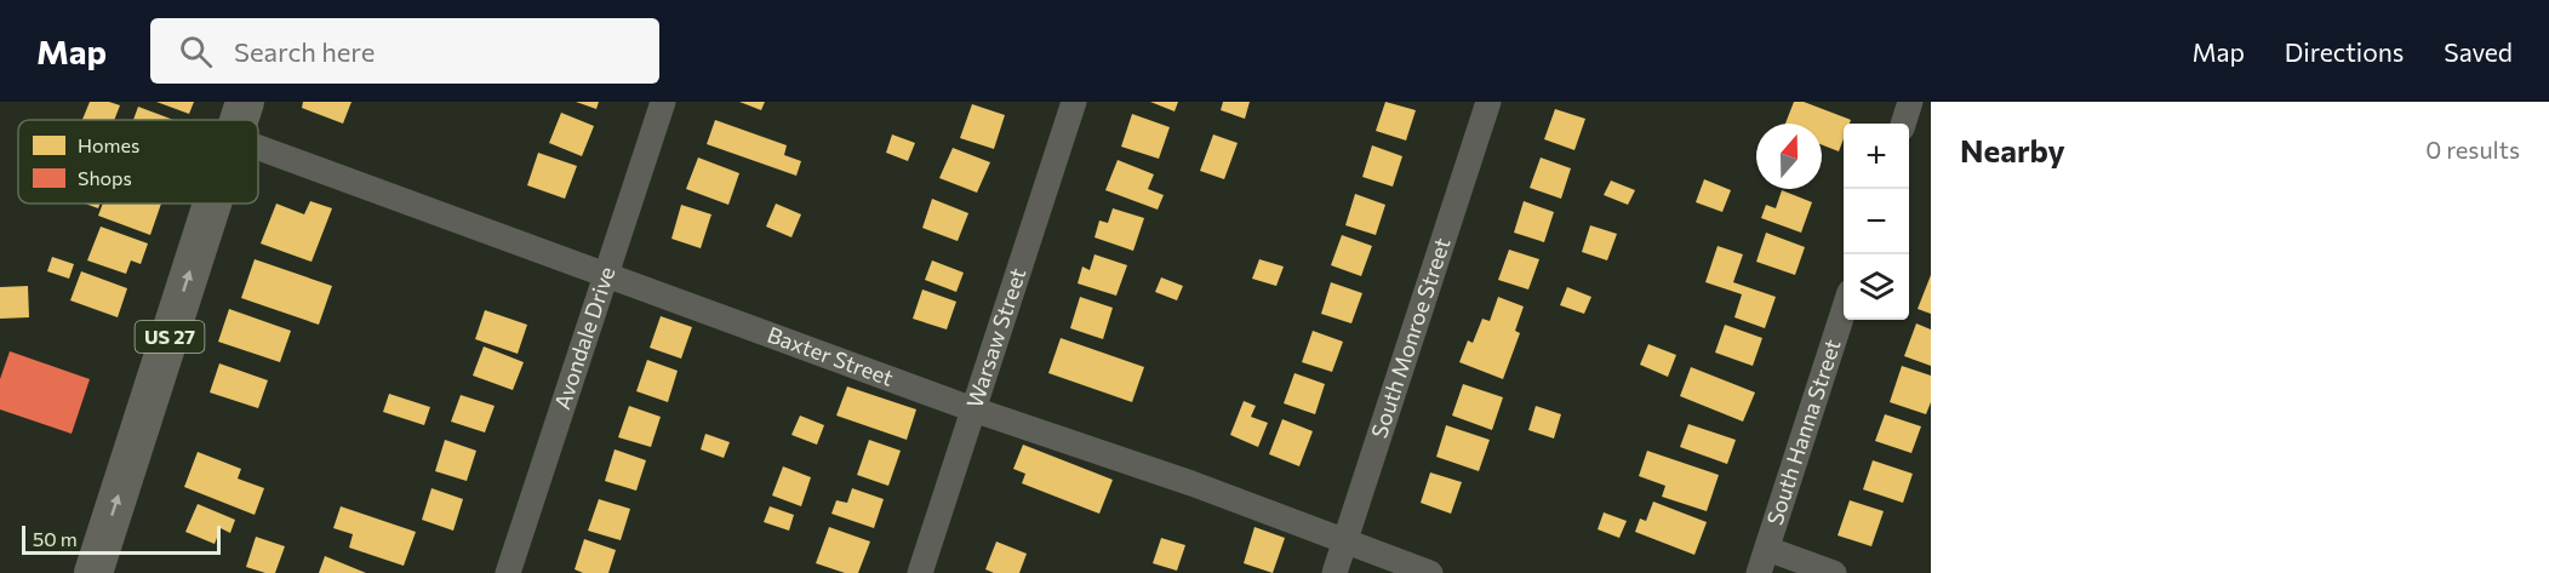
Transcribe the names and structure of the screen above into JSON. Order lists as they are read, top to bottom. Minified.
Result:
{"streets":{"highway":["US 27"],"street":["Avondale Drive","Warsaw Street","South Monroe Street","Baxter Street","South Hanna Street"]},"crossings":[["Avondale Drive","Baxter Street"],["Warsaw Street","Baxter Street"],["South Monroe Street","Baxter Street"]],"legend":["Homes","Shops"],"scale_bar":"50 m","north":"top","page":{"header":"Map","search":"Search here","nav":["Map","Directions","Saved"],"heading":["Nearby","0 results"],"map_buttons":["+","−"],"scale":"50 m"}}
